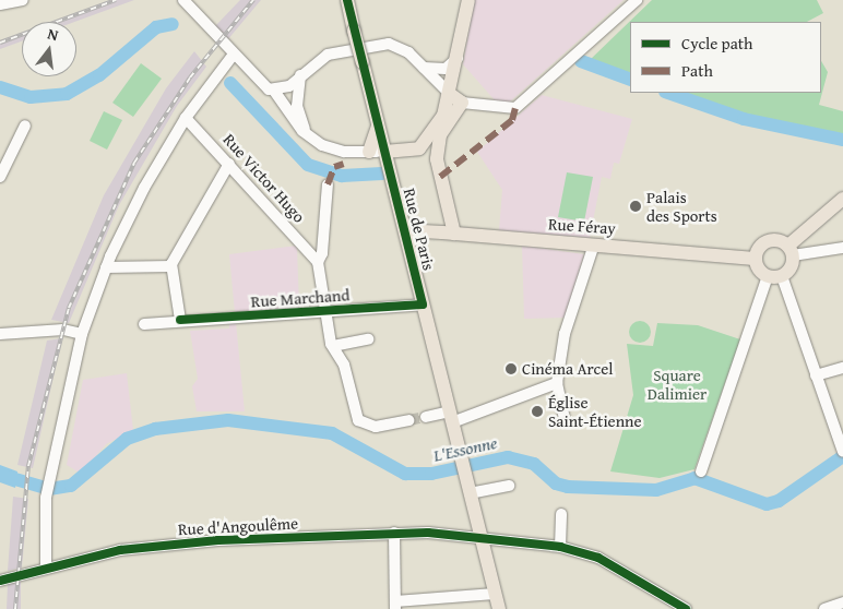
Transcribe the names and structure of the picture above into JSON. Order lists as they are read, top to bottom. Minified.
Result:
{"streets":{"main road":["Rue Féray","Rue de Paris"],"street":["Rue Victor Hugo","Rue Marchand","Rue d'Angoulême"]},"crossings":[["Rue Féray","Rue de Paris"],["Rue de Paris","Rue Marchand"],["Rue de Paris","Rue d'Angoulême"]],"water":["L'Essonne"],"parks":["Square Dalimier"],"places":["Palais des Sports","Cinéma Arcel","Église Saint-Étienne"],"legend":["Cycle path","Path"],"north":"top"}
